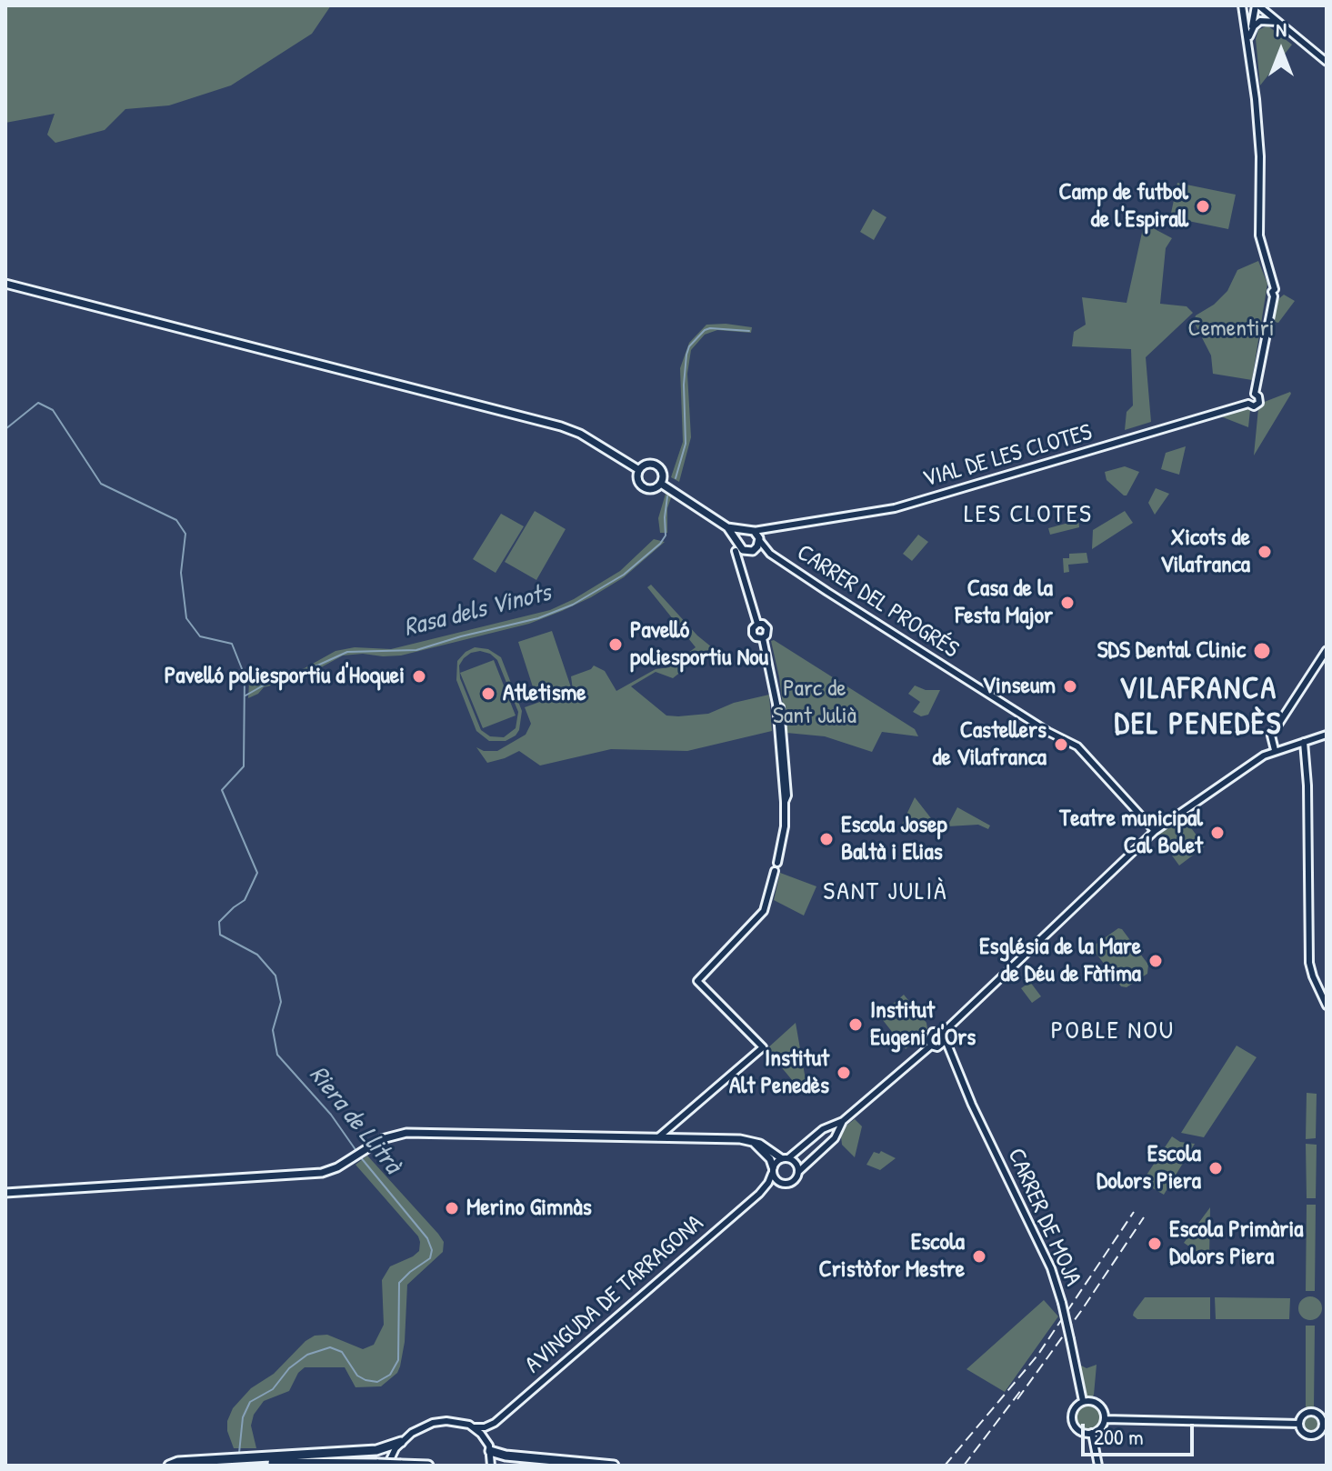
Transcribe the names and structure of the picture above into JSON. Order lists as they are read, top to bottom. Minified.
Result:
{"streets":{"street":["VIAL DE LES CLOTES","CARRER DEL PROGRÉS","CARRER DE MOJA","AVINGUDA DE TARRAGONA"]},"crossings":[["VIAL DE LES CLOTES","CARRER DEL PROGRÉS"]],"districts":["LES CLOTES","VILAFRANCA DEL PENEDÈS","SANT JULIÀ","POBLE NOU"],"water":["Rasa dels Vinots","Riera de Llitrà"],"parks":["Cementiri","Parc de Sant Julià"],"places":["Camp de futbol de l'Espirall","Xicots de Vilafranca","Casa de la Festa Major","Pavelló poliesportiu Nou","SDS Dental Clinic","Pavelló poliesportiu d'Hoquei","Vinseum","Atletisme","Castellers de Vilafranca","Teatre municipal Cal Bolet","Escola Josep Baltà i Elias","Església de la Mare de Déu de Fàtima","Institut Eugeni d'Ors","Institut Alt Penedès","Escola Dolors Piera","Merino Gimnàs","Escola Primària Dolors Piera","Escola Cristòfor Mestre"],"scale_bar":"200 m","north":"top"}
